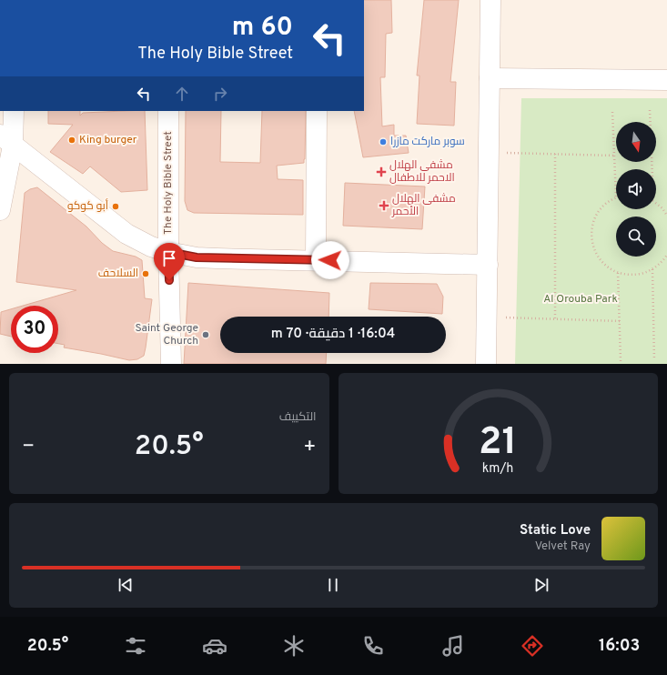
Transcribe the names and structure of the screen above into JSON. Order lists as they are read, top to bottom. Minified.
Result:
{"streets":{"street":["The Holy Bible Street"]},"parks":["Al Orouba Park"],"places":{"other":["King burger","سوبر ماركت مازرا","أبو كوكو","السلاحف","Saint George Church"],"health":["مشفى الهلال الاحمر للاطفال","مشفى الهلال الأحمر"]},"north":"bottom","page":{"turn":["60 m","The Holy Bible Street"],"limit":"30","trip":"16:04 · 1 دقيقة · 70 m","tile":"التكييف","heat":["−","20.5°","+"],"song":["Static Love","Velvet Ray"],"tabs":["16:03","20.5°"],"gauge":["21","km/h"]}}
